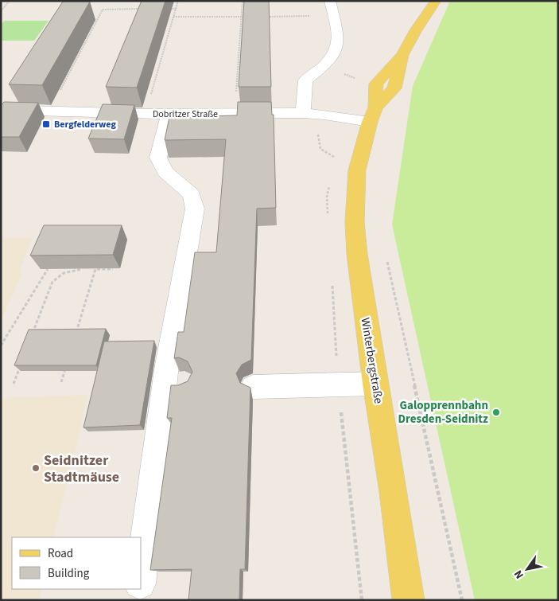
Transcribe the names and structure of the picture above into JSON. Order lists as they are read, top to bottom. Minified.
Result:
{"streets":{"main road":["Winterbergstraße"],"street":["Dobritzer Straße"]},"crossings":[["Dobritzer Straße","Winterbergstraße"]],"places":{"transit":["Bergfelderweg"],"other":["Galopprennbahn Dresden-Seidnitz","Seidnitzer Stadtmäuse"]},"legend":["Road","Building"],"north":"bottom left"}
